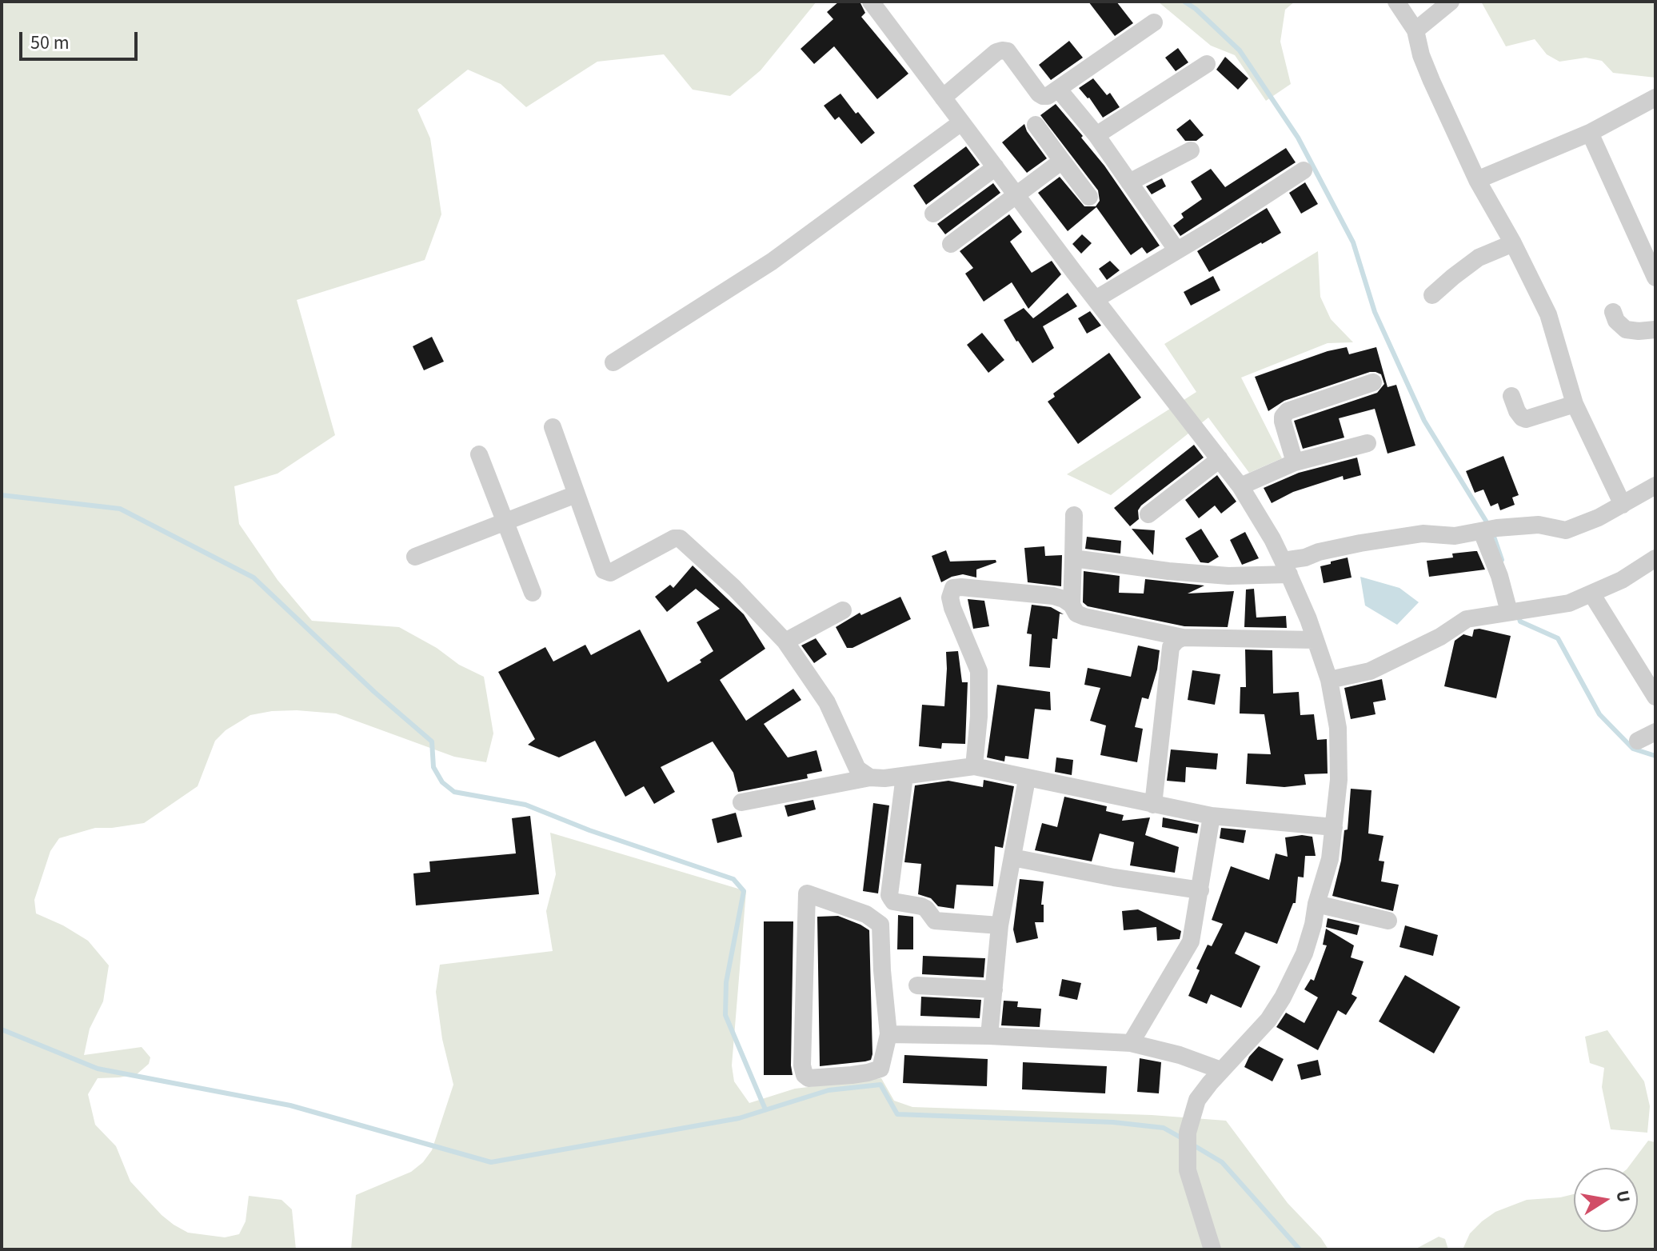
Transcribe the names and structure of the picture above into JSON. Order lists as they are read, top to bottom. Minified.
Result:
{"scale_bar":"50 m","north":"right"}
